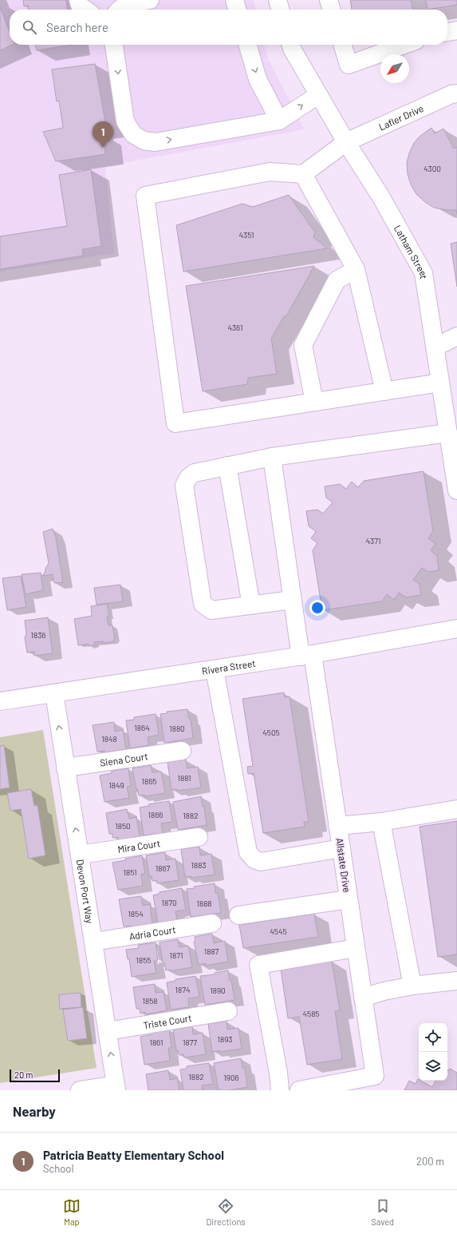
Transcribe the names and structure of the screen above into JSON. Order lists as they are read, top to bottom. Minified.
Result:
{"streets":{"street":["Lafler Drive","Latham Street","Rivera Street","Siena Court","Mira Court","Allstate Drive","Devon Port Way","Adria Court","Triste Court"]},"crossings":[["Lafler Drive","Latham Street"],["Rivera Street","Allstate Drive"],["Rivera Street","Devon Port Way"],["Siena Court","Devon Port Way"],["Mira Court","Devon Port Way"],["Devon Port Way","Adria Court"],["Devon Port Way","Triste Court"]],"one_way":["Devon Port Way"],"house_numbers":["4300","4351","4361","4371","1836","1864","1880","4505","1848","1881","1865","1849","1866","1882","1850","1883","1867","1851","1870","1888","1854","4545","1887","1871","1855","1874","1890","1858","4585","1893","1861","1877","1882","1906"],"scale_bar":"20 m","north":"bottom left","page":{"search":"Search here","pins":"1","scale":"20 m","heading":"Nearby","list":[{"mark":"1","name":"Patricia Beatty Elementary School","note":"School","value":"200 m"}],"nav":["Map","Directions","Saved"]}}
